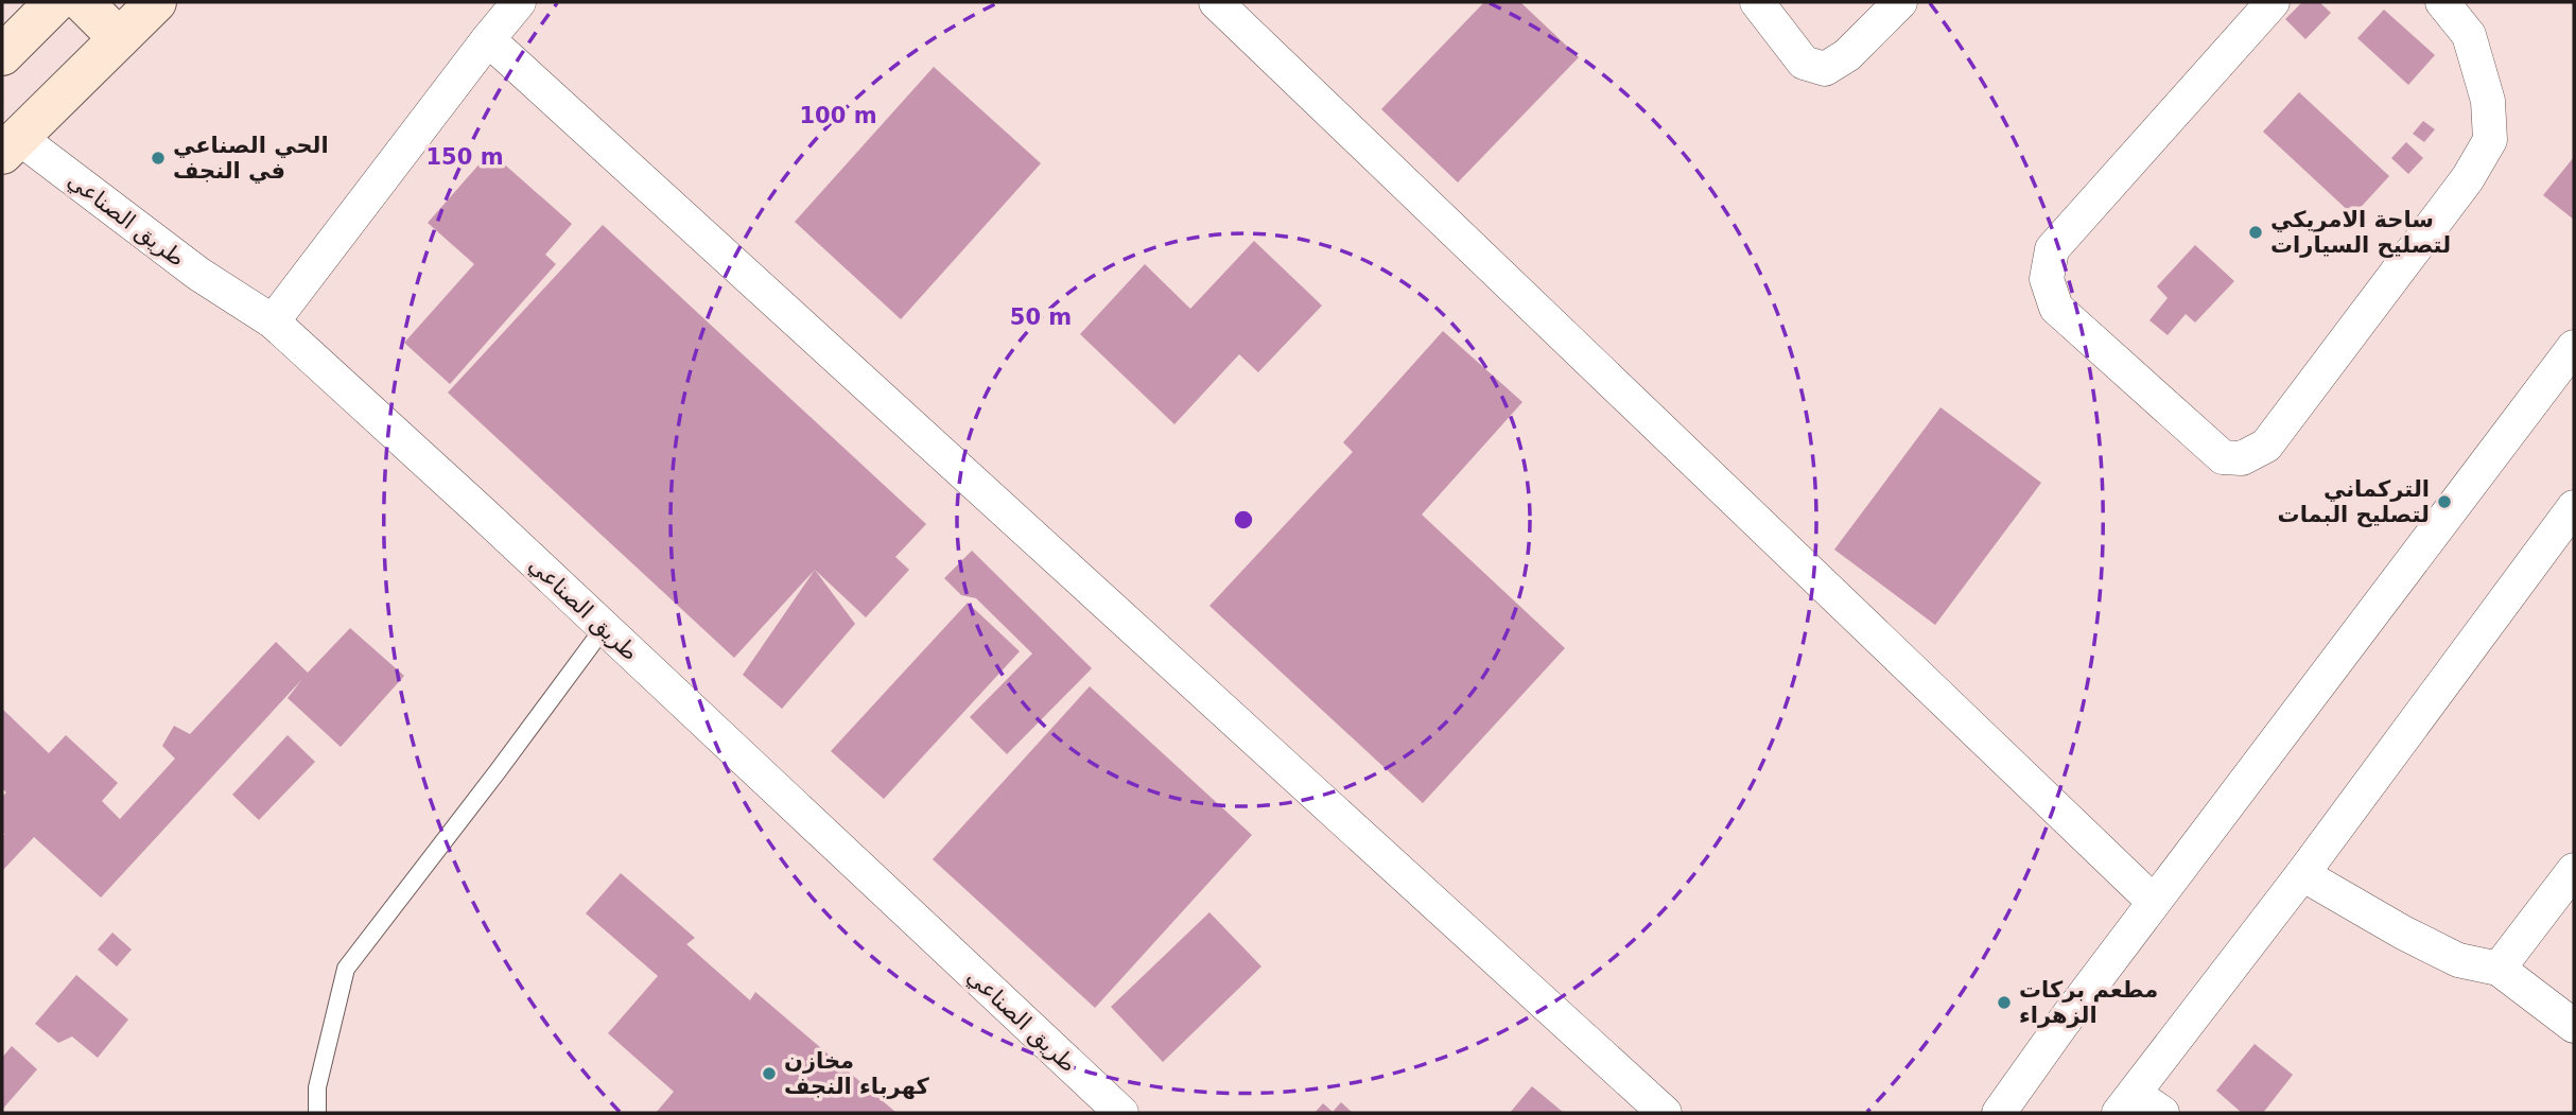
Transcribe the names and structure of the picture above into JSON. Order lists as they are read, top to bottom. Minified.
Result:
{"streets":{"street":["طريق الصناعي"]},"places":["الحي الصناعي في النجف","ساحة الامريكي لتصليح السيارات","التركماني لتصليح البمات","مطعم بركات الزهراء","مخازن كهرباء النجف"],"rings":["100 m","150 m","50 m"]}
